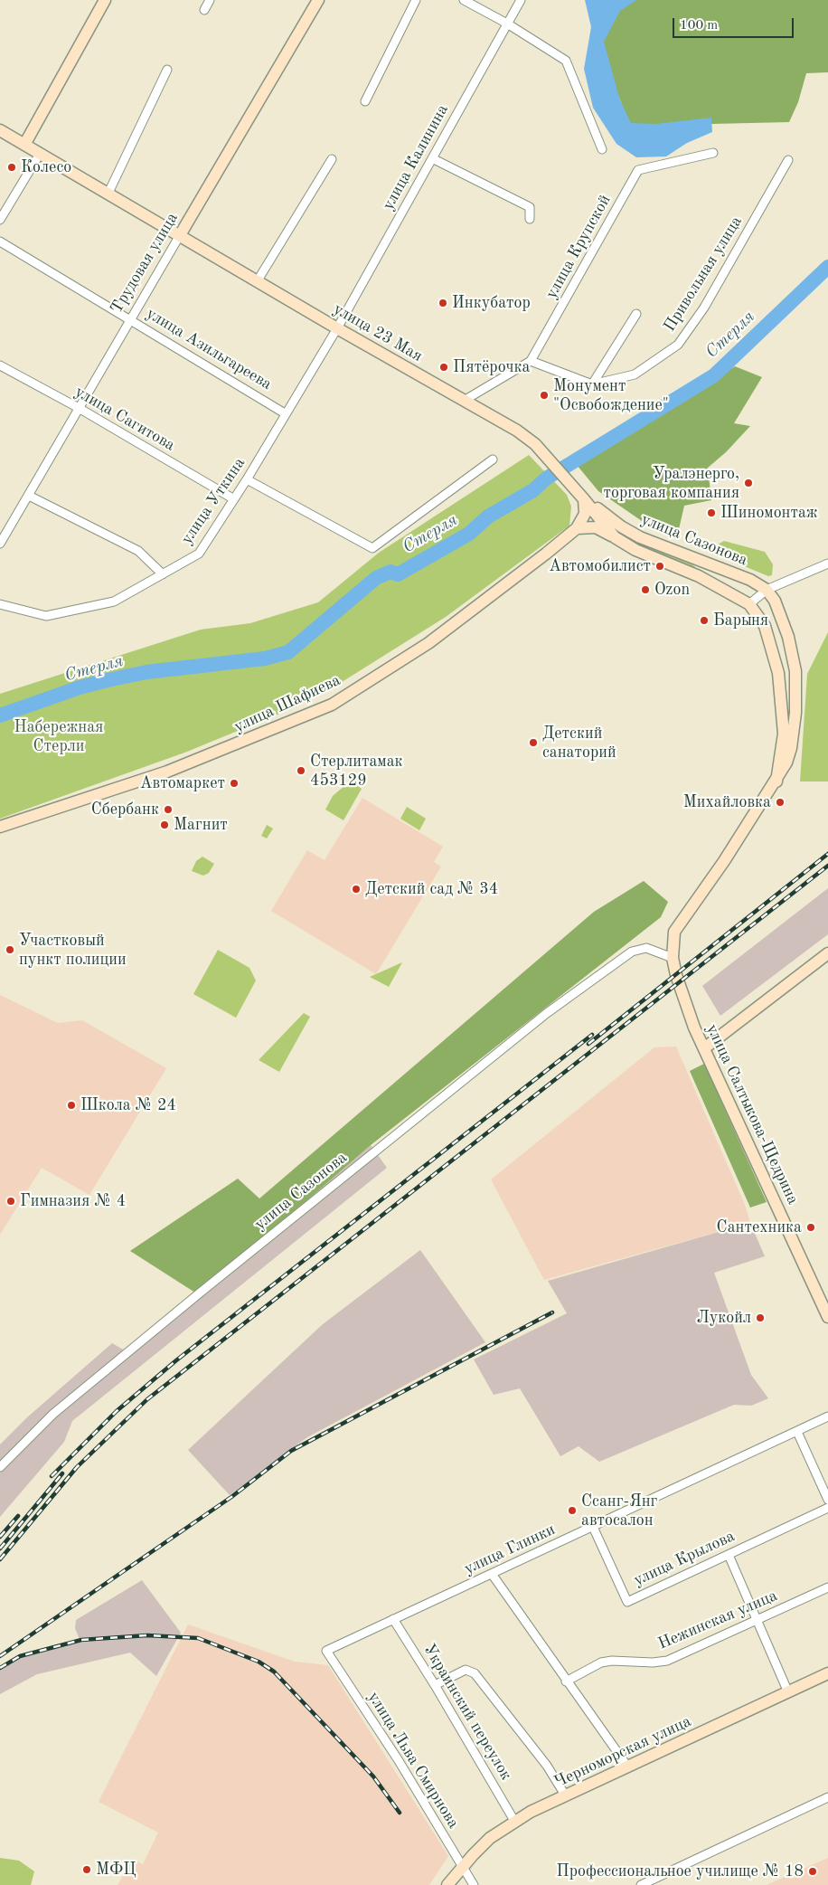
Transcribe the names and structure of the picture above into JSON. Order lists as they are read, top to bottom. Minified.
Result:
{"streets":{"main road":["Трудовая улица","улица 23 Мая","улица Сазонова","улица Шафиева","улица Салтыкова-Щедрина","Черноморская улица"],"street":["улица Калинина","улица Крупской","Привольная улица","улица Азильгареева","улица Сагитова","улица Уткина","улица Глинки","улица Крылова","Нежинская улица","Украинский переулок","улица Льва Смирнова"]},"crossings":[["улица Калинина","улица 23 Мая"],["улица Калинина","улица Уткина"],["улица Крупской","улица 23 Мая"],["Трудовая улица","улица 23 Мая"],["Трудовая улица","улица Азильгареева"],["Трудовая улица","улица Сагитова"],["улица 23 Мая","улица Уткина"],["улица 23 Мая","улица Сазонова"],["улица Азильгареева","улица Уткина"],["улица Сагитова","улица Уткина"],["улица Сазонова","улица Салтыкова-Щедрина"],["улица Глинки","улица Крылова"],["улица Глинки","Украинский переулок"],["улица Глинки","улица Льва Смирнова"],["Украинский переулок","Черноморская улица"],["Черноморская улица","улица Льва Смирнова"]],"water":["Стерля"],"parks":["Набережная Стерли"],"places":["Колесо","Инкубатор","Пятёрочка","Монумент \"Освобождение\"","Уралэнерго, торговая компания","Шиномонтаж","Автомобилист","Ozon","Барыня","Детский санаторий","Стерлитамак 453129","Автомаркет","Михайловка","Сбербанк","Магнит","Детский сад № 34","Участковый пункт полиции","Школа № 24","Гимназия № 4","Сантехника","Лукойл","Ссанг-Янг автосалон","МФЦ","Профессиональное училище № 18"],"scale_bar":"100 m"}
